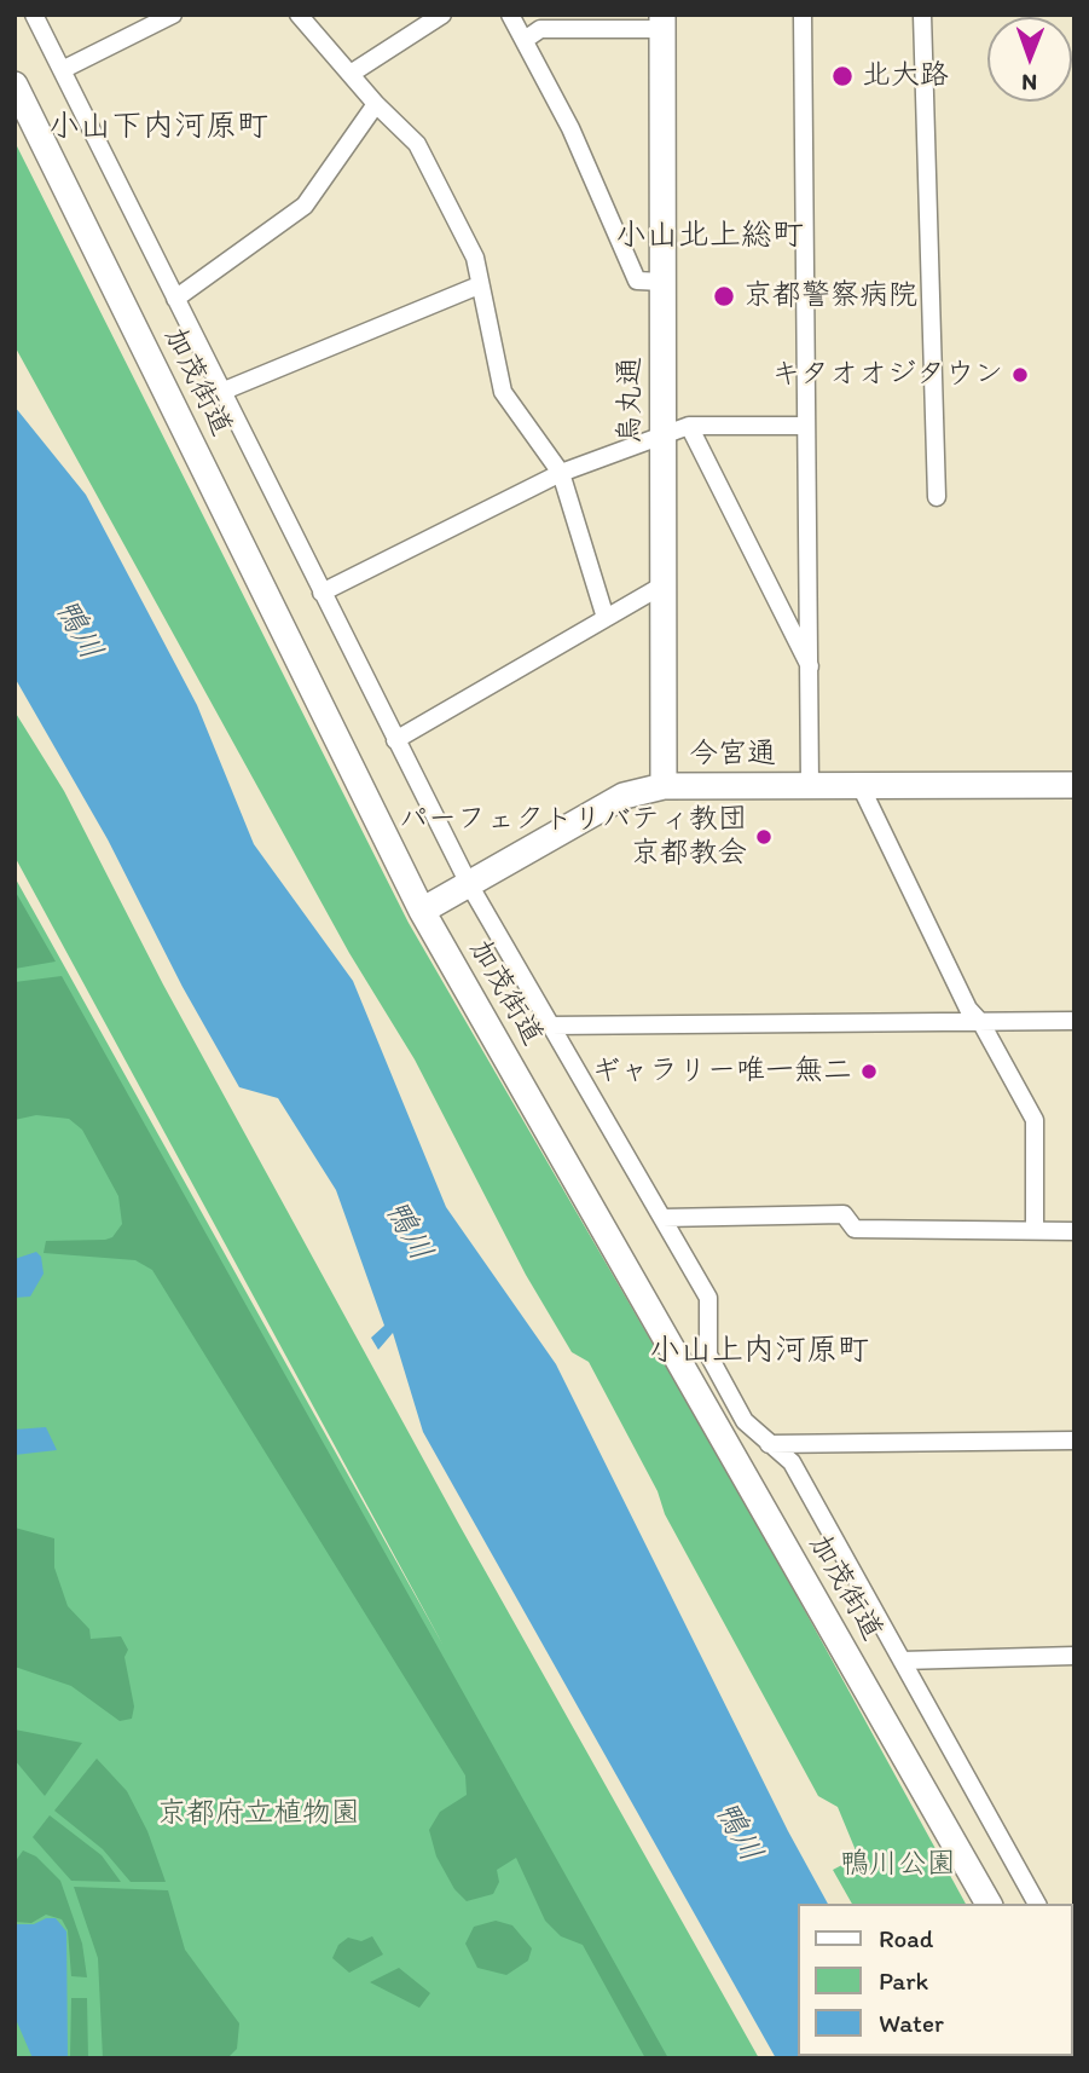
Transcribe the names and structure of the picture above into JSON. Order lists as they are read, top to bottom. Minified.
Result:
{"streets":{"street":["加茂街道","烏丸通","今宮通"]},"crossings":[["加茂街道","今宮通"],["烏丸通","今宮通"]],"districts":["小山下内河原町","小山北上総町","小山上内河原町"],"water":["鴨川"],"parks":["京都府立植物園","鴨川公園"],"places":["北大路","京都警察病院","キタオオジタウン","パーフェクトリバティ教団 京都教会","ギャラリー唯一無二"],"legend":["Road","Park","Water"],"north":"bottom"}
